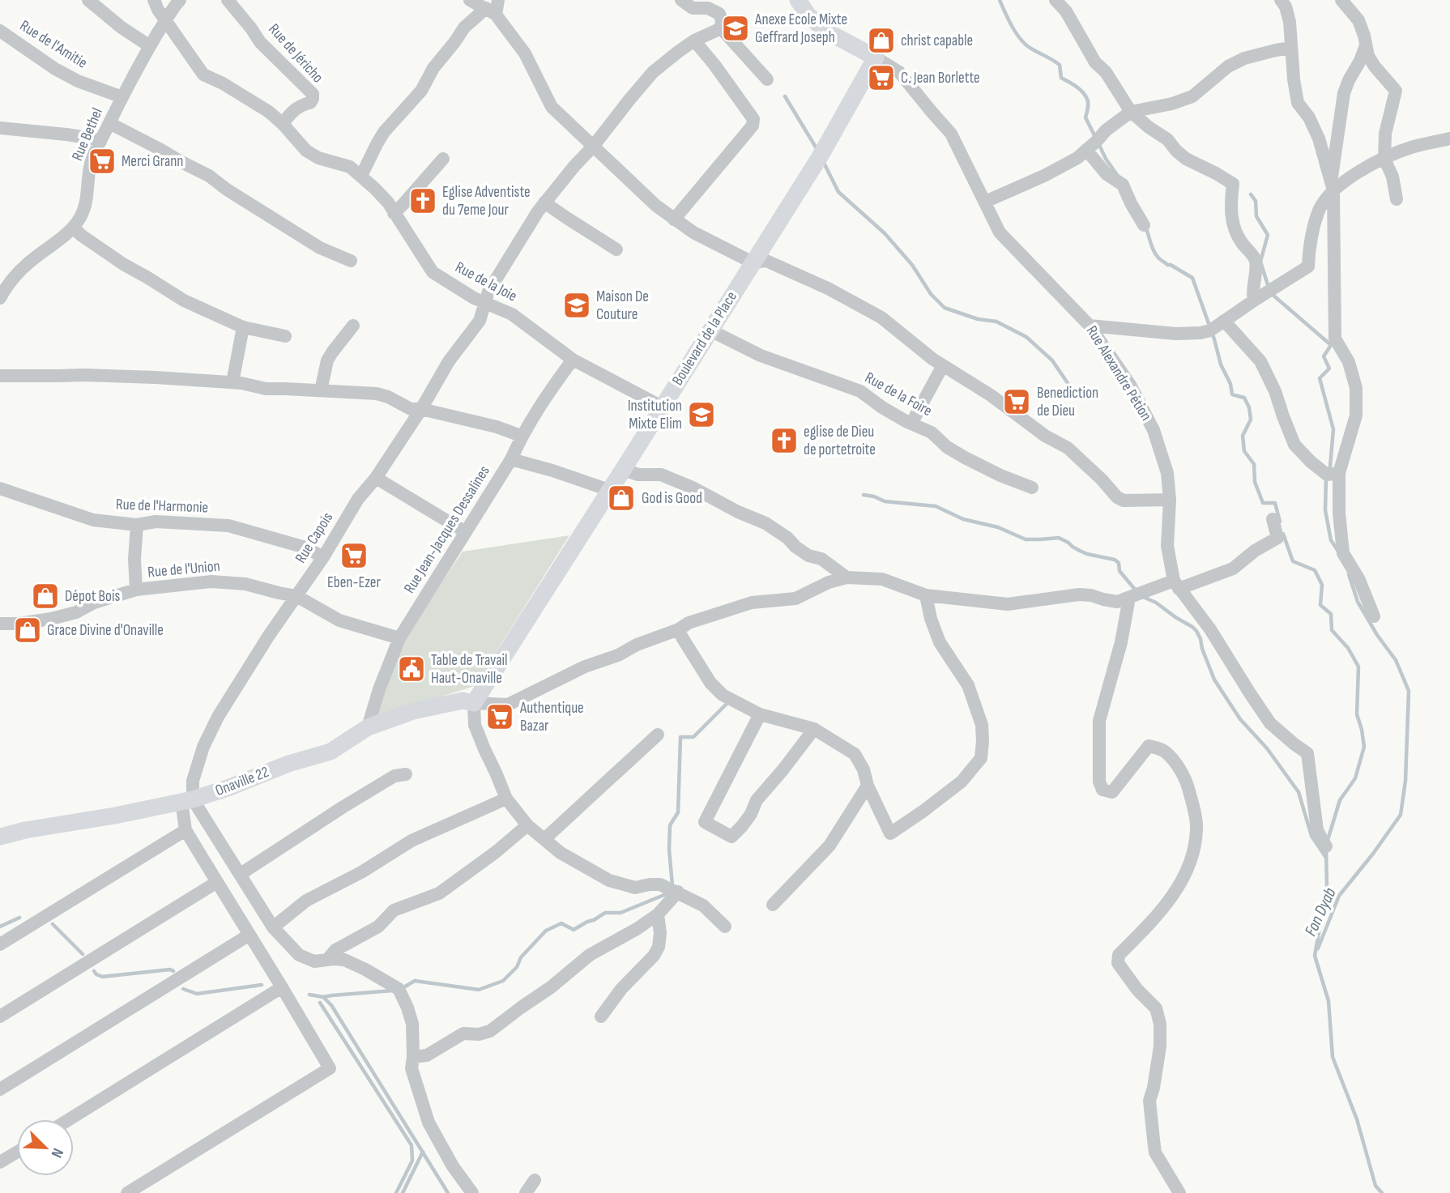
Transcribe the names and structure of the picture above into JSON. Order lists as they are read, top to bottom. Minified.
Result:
{"streets":{"street":["Rue de l'Amitie","Rue de Jéricho","Rue Bethel","Rue de la Joie","Boulevard de la Place","Rue Alexandre Pétion","Rue de la Foire","Rue de l'Harmonie","Rue Jean-Jacques Dessalines","Rue Capois","Rue de l'Union","Onaville 22"]},"crossings":[["Rue de l'Amitie","Rue Bethel"],["Rue de Jéricho","Rue de la Joie"],["Rue Bethel","Rue de la Joie"],["Rue de la Joie","Boulevard de la Place"],["Rue de la Joie","Rue Jean-Jacques Dessalines"],["Rue de la Joie","Rue Capois"],["Boulevard de la Place","Rue Alexandre Pétion"],["Boulevard de la Place","Rue de la Foire"],["Boulevard de la Place","Onaville 22"],["Rue de l'Harmonie","Rue Capois"],["Rue Jean-Jacques Dessalines","Rue de l'Union"],["Rue Jean-Jacques Dessalines","Onaville 22"],["Rue Capois","Rue de l'Union"],["Rue Capois","Onaville 22"]],"water":["Fon Dyab"],"places":{"school or university":["Anexe Ecole Mixte Geffrard Joseph","Maison De Couture","Institution Mixte Elim"],"shop":["christ capable","God is Good","Dépot Bois","Grace Divine d'Onaville"],"supermarket":["C. Jean Borlette","Merci Grann","Benediction de Dieu","Eben-Ezer","Authentique Bazar"],"church":["Eglise Adventiste du 7eme Jour","eglise de Dieu de portetroite"],"public building":["Table de Travail Haut-Onaville"]},"north":"bottom right"}
